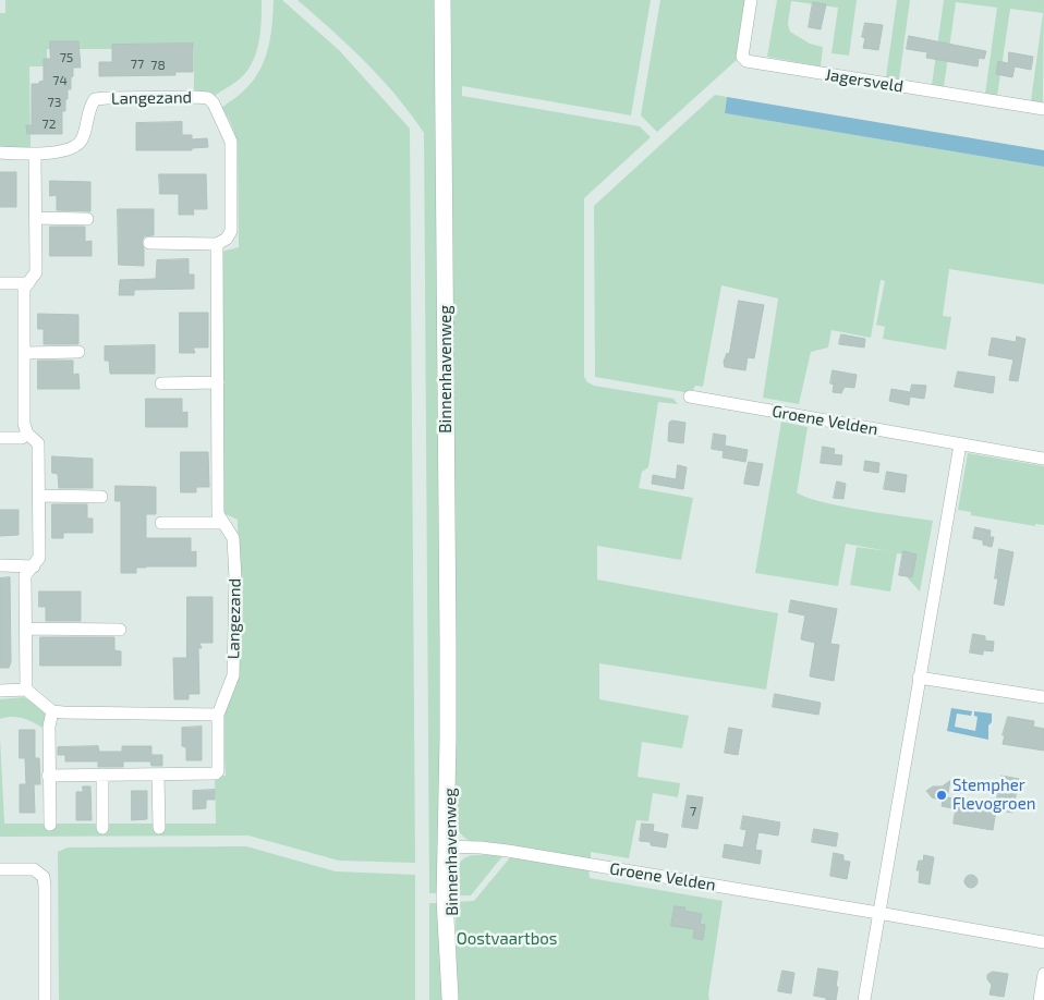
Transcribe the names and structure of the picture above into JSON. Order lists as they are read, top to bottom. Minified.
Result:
{"streets":{"street":["Jagersveld","Langezand","Binnenhavenweg","Groene Velden"]},"crossings":[["Binnenhavenweg","Groene Velden"]],"parks":["Oostvaartbos"],"places":["Stempher Flevogroen"],"house_numbers":["75","77","78","74","73","72","7"]}
